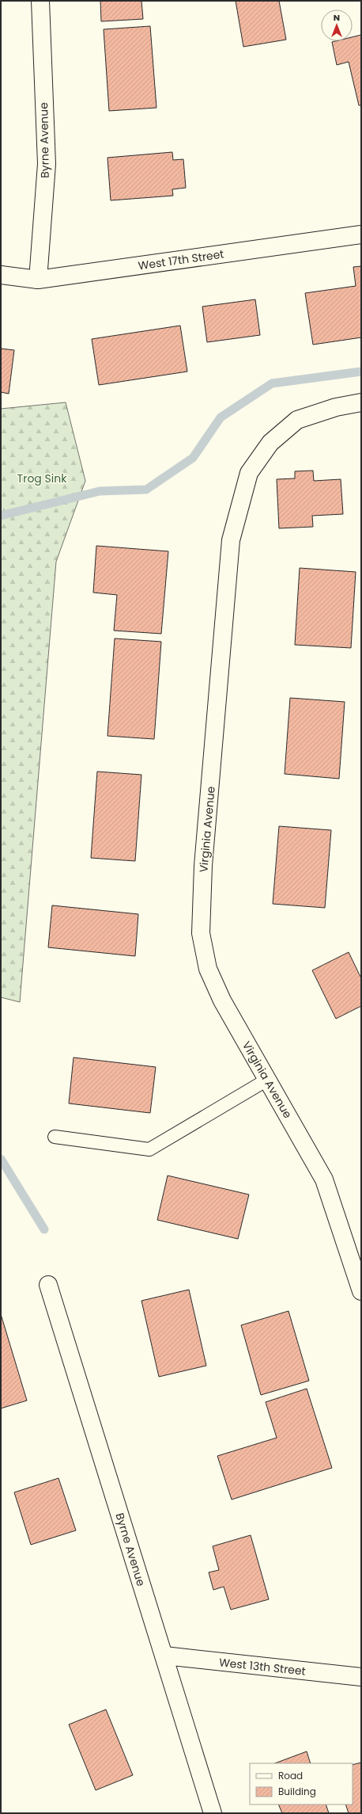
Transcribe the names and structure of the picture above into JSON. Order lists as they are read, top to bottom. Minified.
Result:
{"streets":{"street":["Byrne Avenue","West 17th Street","Virginia Avenue","West 13th Street"]},"crossings":[["Byrne Avenue","West 17th Street"],["Byrne Avenue","West 13th Street"]],"parks":["Trog Sink"],"legend":["Road","Building"],"north":"top"}
